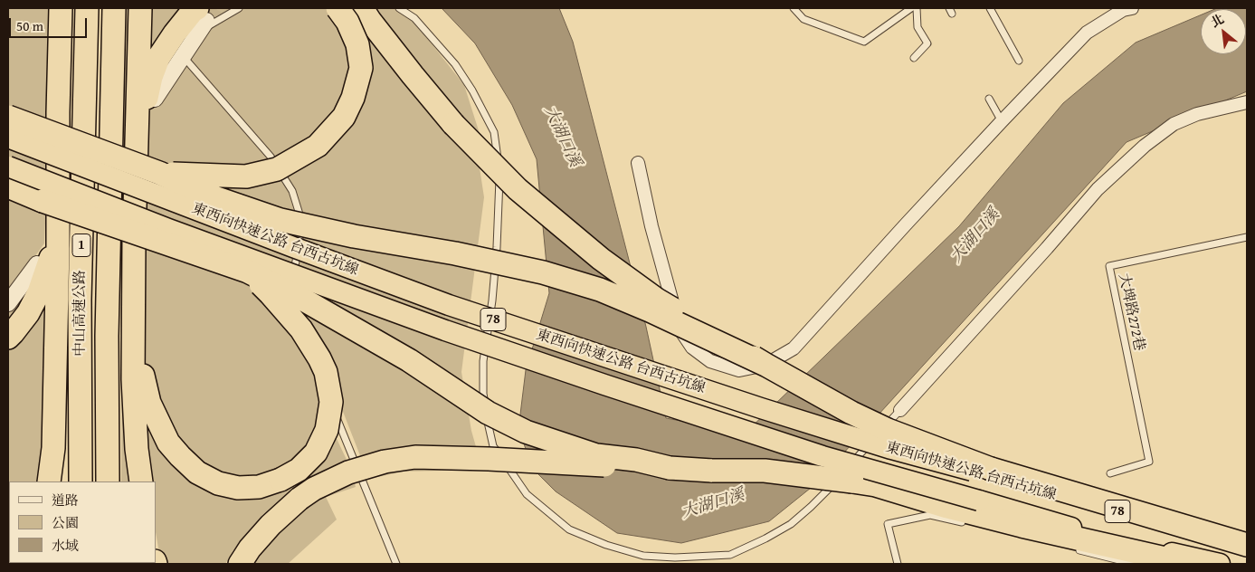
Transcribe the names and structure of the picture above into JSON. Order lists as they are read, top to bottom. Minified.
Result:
{"streets":{"highway":["東西向快速公路 台西古坑線","1","中山高速公路","78"],"lane":["大埤路272巷"]},"water":["大湖口溪"],"legend":["道路","公園","水域"],"scale_bar":"50 m","north":"top left"}
